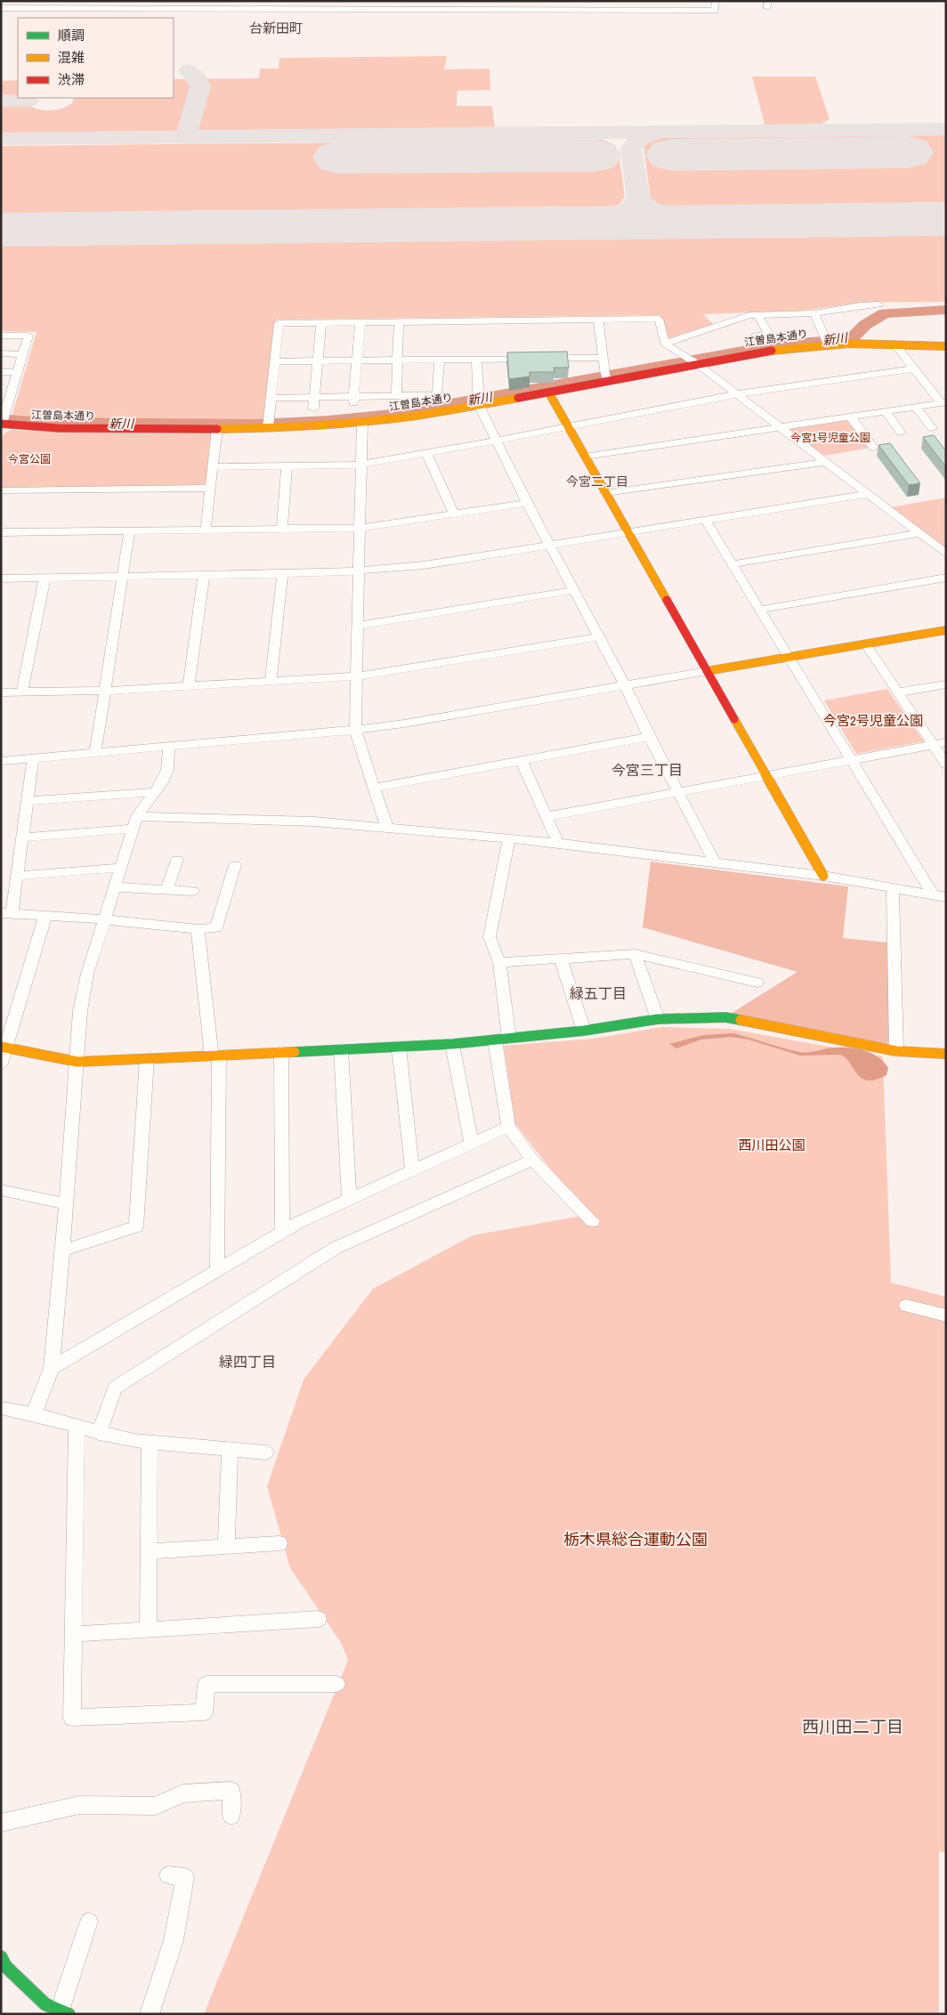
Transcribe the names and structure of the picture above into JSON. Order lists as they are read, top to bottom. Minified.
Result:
{"streets":{"street":["江曽島本通り"]},"districts":["台新田町","今宮二丁目","今宮三丁目","緑五丁目","緑四丁目","西川田二丁目"],"water":["新川"],"parks":["今宮1号児童公園","今宮公園","今宮2号児童公園","西川田公園","栃木県総合運動公園"],"legend":["順調","混雑","渋滞"]}
